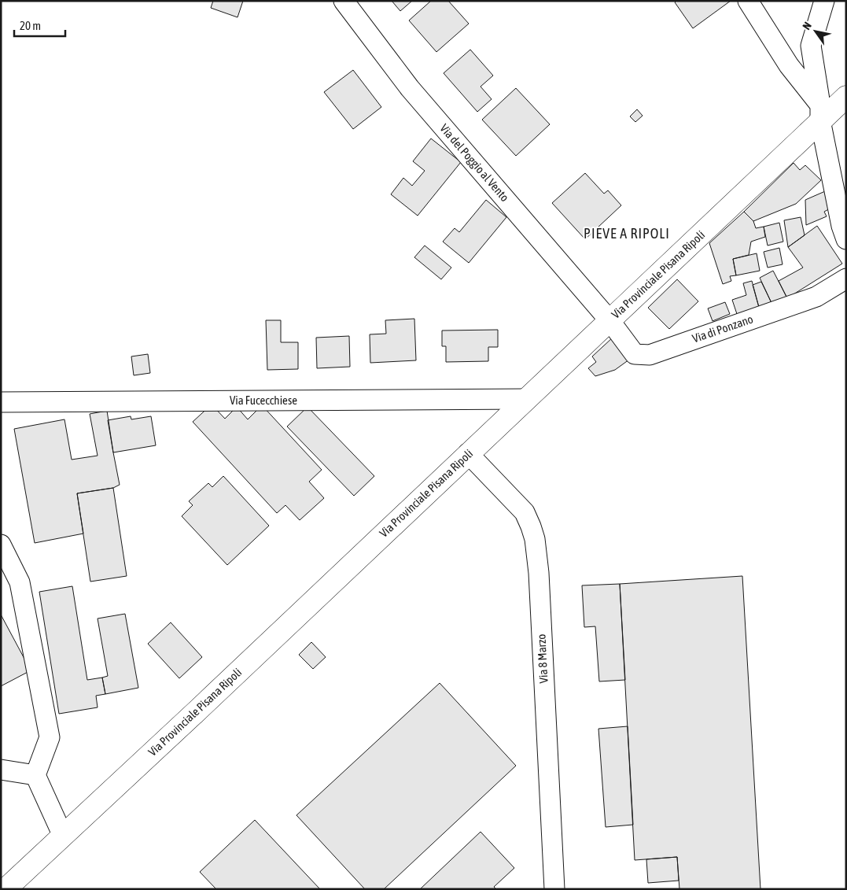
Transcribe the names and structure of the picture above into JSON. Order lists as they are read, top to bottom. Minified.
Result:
{"streets":{"main road":["Via Provinciale Pisana Ripoli"],"street":["Via del Poggio al Vento","Via di Ponzano","Via Fucecchiese","Via 8 Marzo"]},"crossings":[["Via del Poggio al Vento","Via Provinciale Pisana Ripoli"],["Via del Poggio al Vento","Via di Ponzano"],["Via Provinciale Pisana Ripoli","Via di Ponzano"],["Via Provinciale Pisana Ripoli","Via Fucecchiese"],["Via Provinciale Pisana Ripoli","Via 8 Marzo"]],"districts":["PIEVE A RIPOLI"],"scale_bar":"20 m","north":"top left"}
